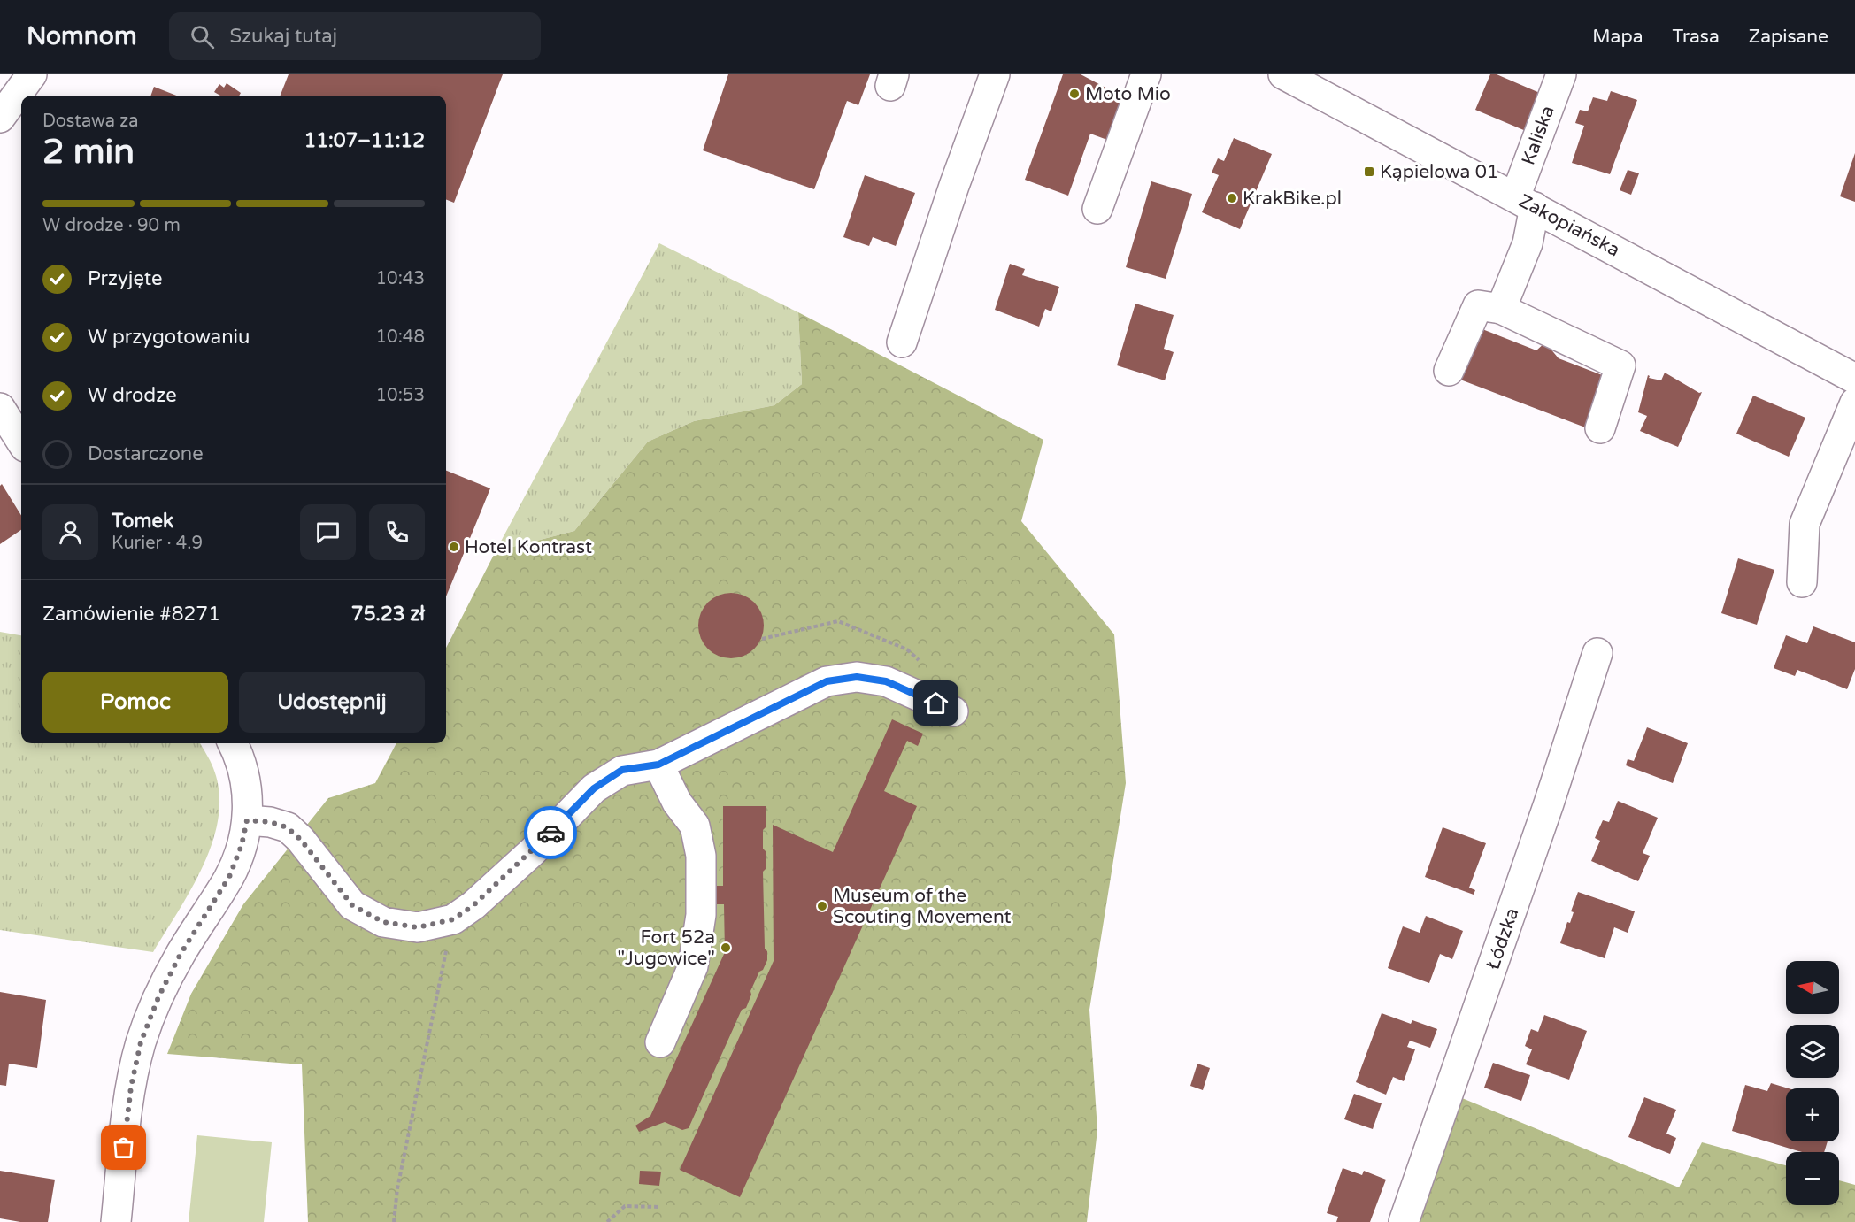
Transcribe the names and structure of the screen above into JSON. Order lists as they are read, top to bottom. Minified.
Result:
{"streets":{"street":["Kaliska","Zakopiańska","Łódzka"]},"crossings":[["Kaliska","Zakopiańska"]],"places":{"other":["Moto Mio","KrakBike.pl","Hotel Kontrast","Museum of the Scouting Movement","Fort 52a \"Jugowice\""],"transit":["Kąpielowa 01"]},"north":"left","page":{"header":"Nomnom","search":"Szukaj tutaj","nav":["Mapa","Trasa","Zapisane"],"heading":["2 min","Dostawa za","11:07–11:12"],"panel":["Tomek","Kurier · 4.9","Zamówienie #8271","75.23 zł"],"bar":"W drodze · 90 m","list":[["Przyjęte","10:43"],["W przygotowaniu","10:48"],["W drodze","10:53"],"Dostarczone"],"buttons":["Pomoc","Udostępnij"],"map_buttons":["+","−"]}}
